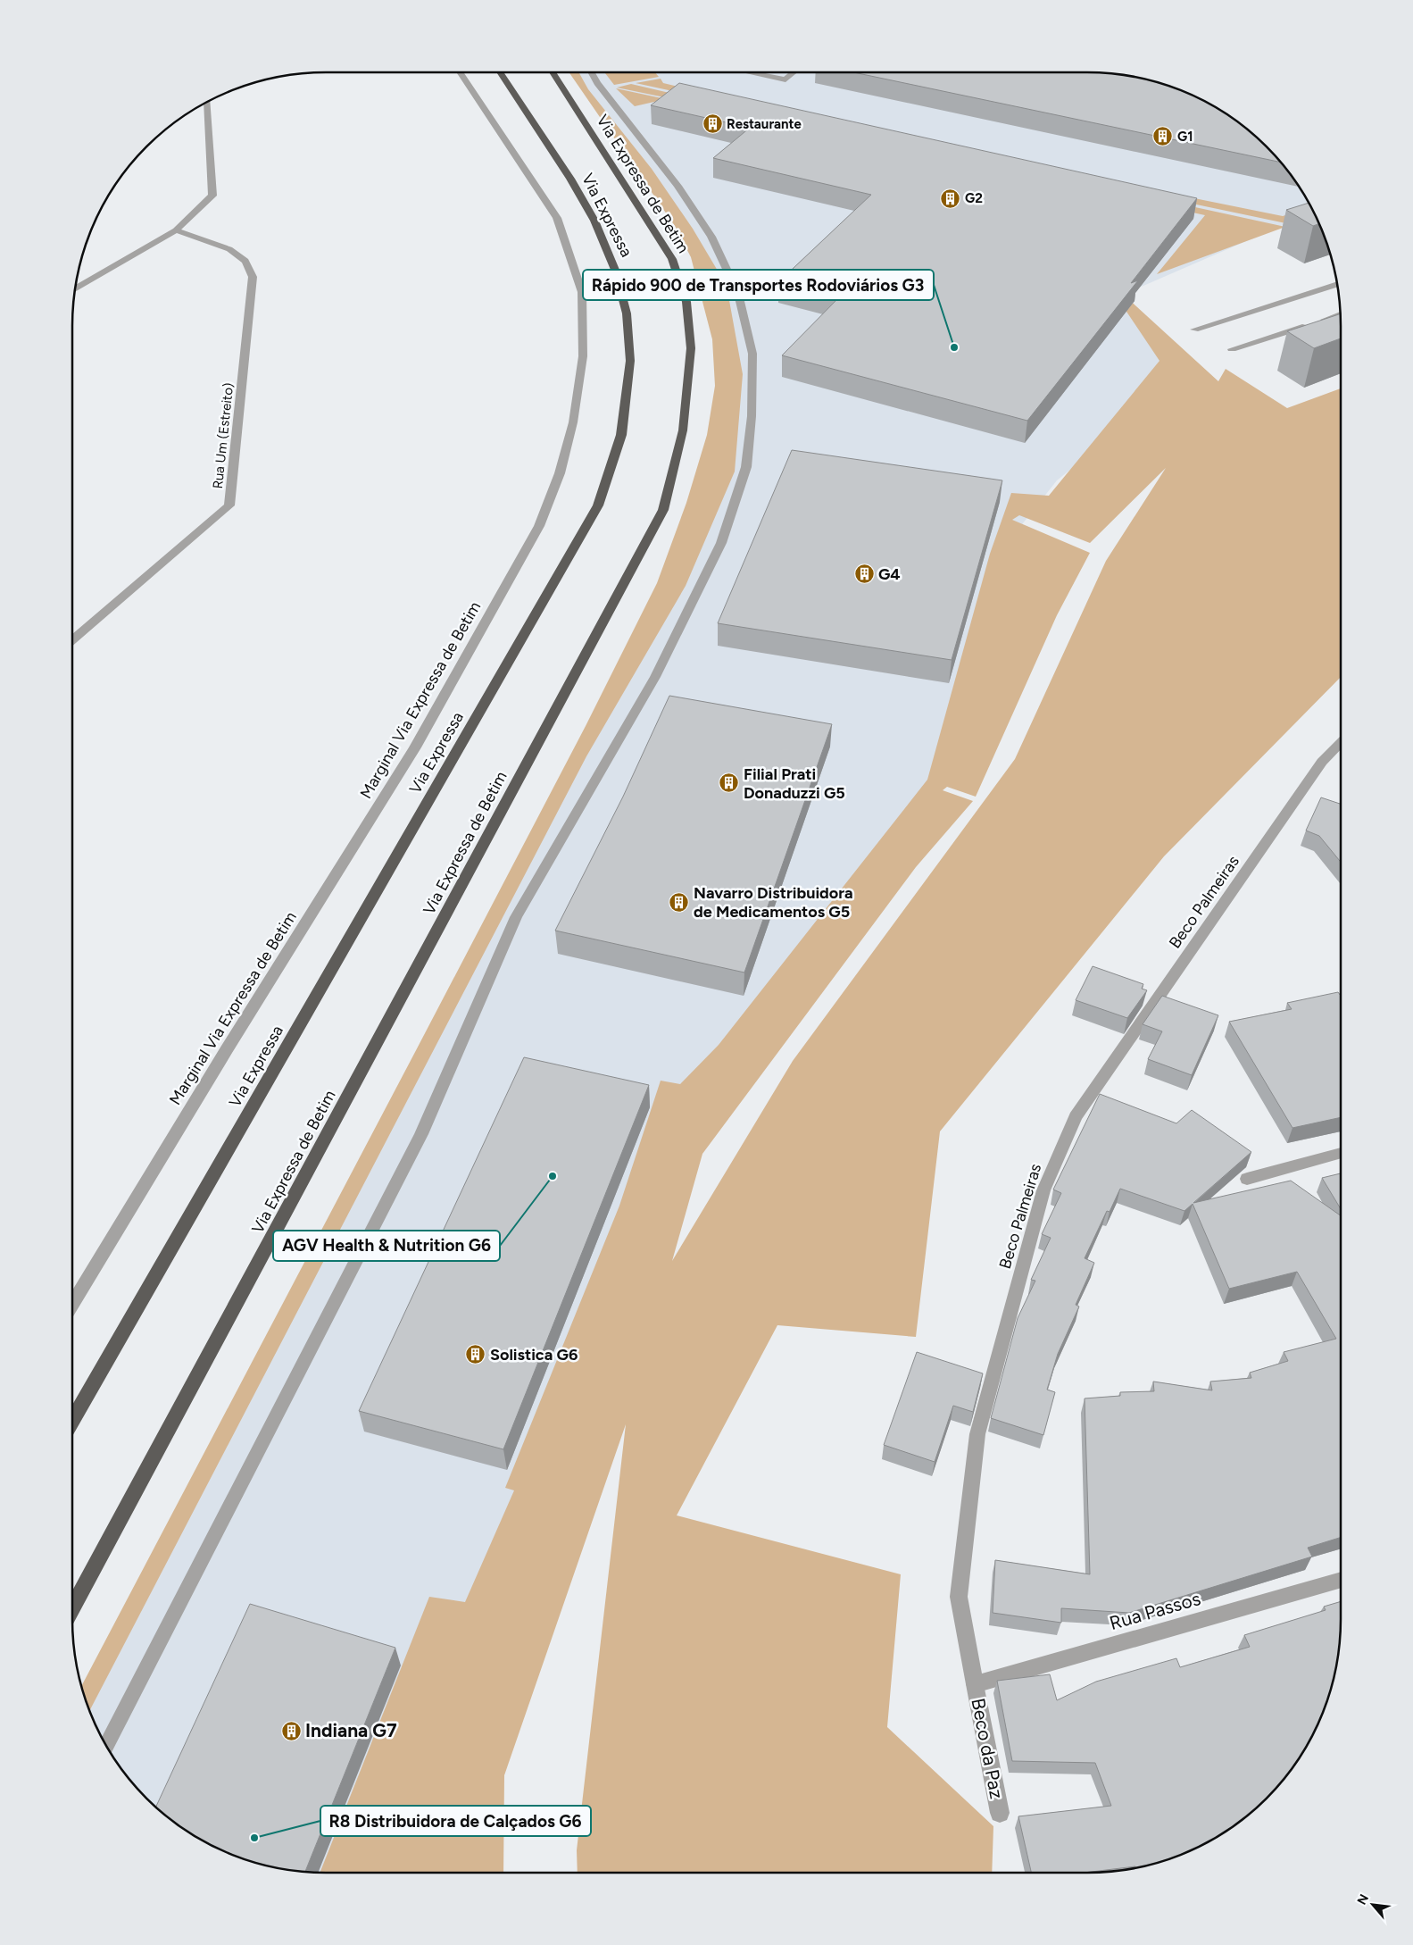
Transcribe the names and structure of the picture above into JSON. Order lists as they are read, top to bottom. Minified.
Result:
{"streets":{"highway":["Via Expressa de Betim","Via Expressa"],"street":["Rua Um (Estreito)","Marginal Via Expressa de Betim","Beco Palmeiras","Rua Passos","Beco da Paz"]},"crossings":[["Beco Palmeiras","Rua Passos"],["Beco Palmeiras","Beco da Paz"],["Rua Passos","Beco da Paz"]],"places":{"building":["Restaurante","G1","G2","G4","Filial Prati Donaduzzi G5","Navarro Distribuidora de Medicamentos G5","Solistica G6","Indiana G7"],"other":["Rápido 900 de Transportes Rodoviários G3","AGV Health & Nutrition G6","R8 Distribuidora de Calçados G6"]},"north":"top left"}
